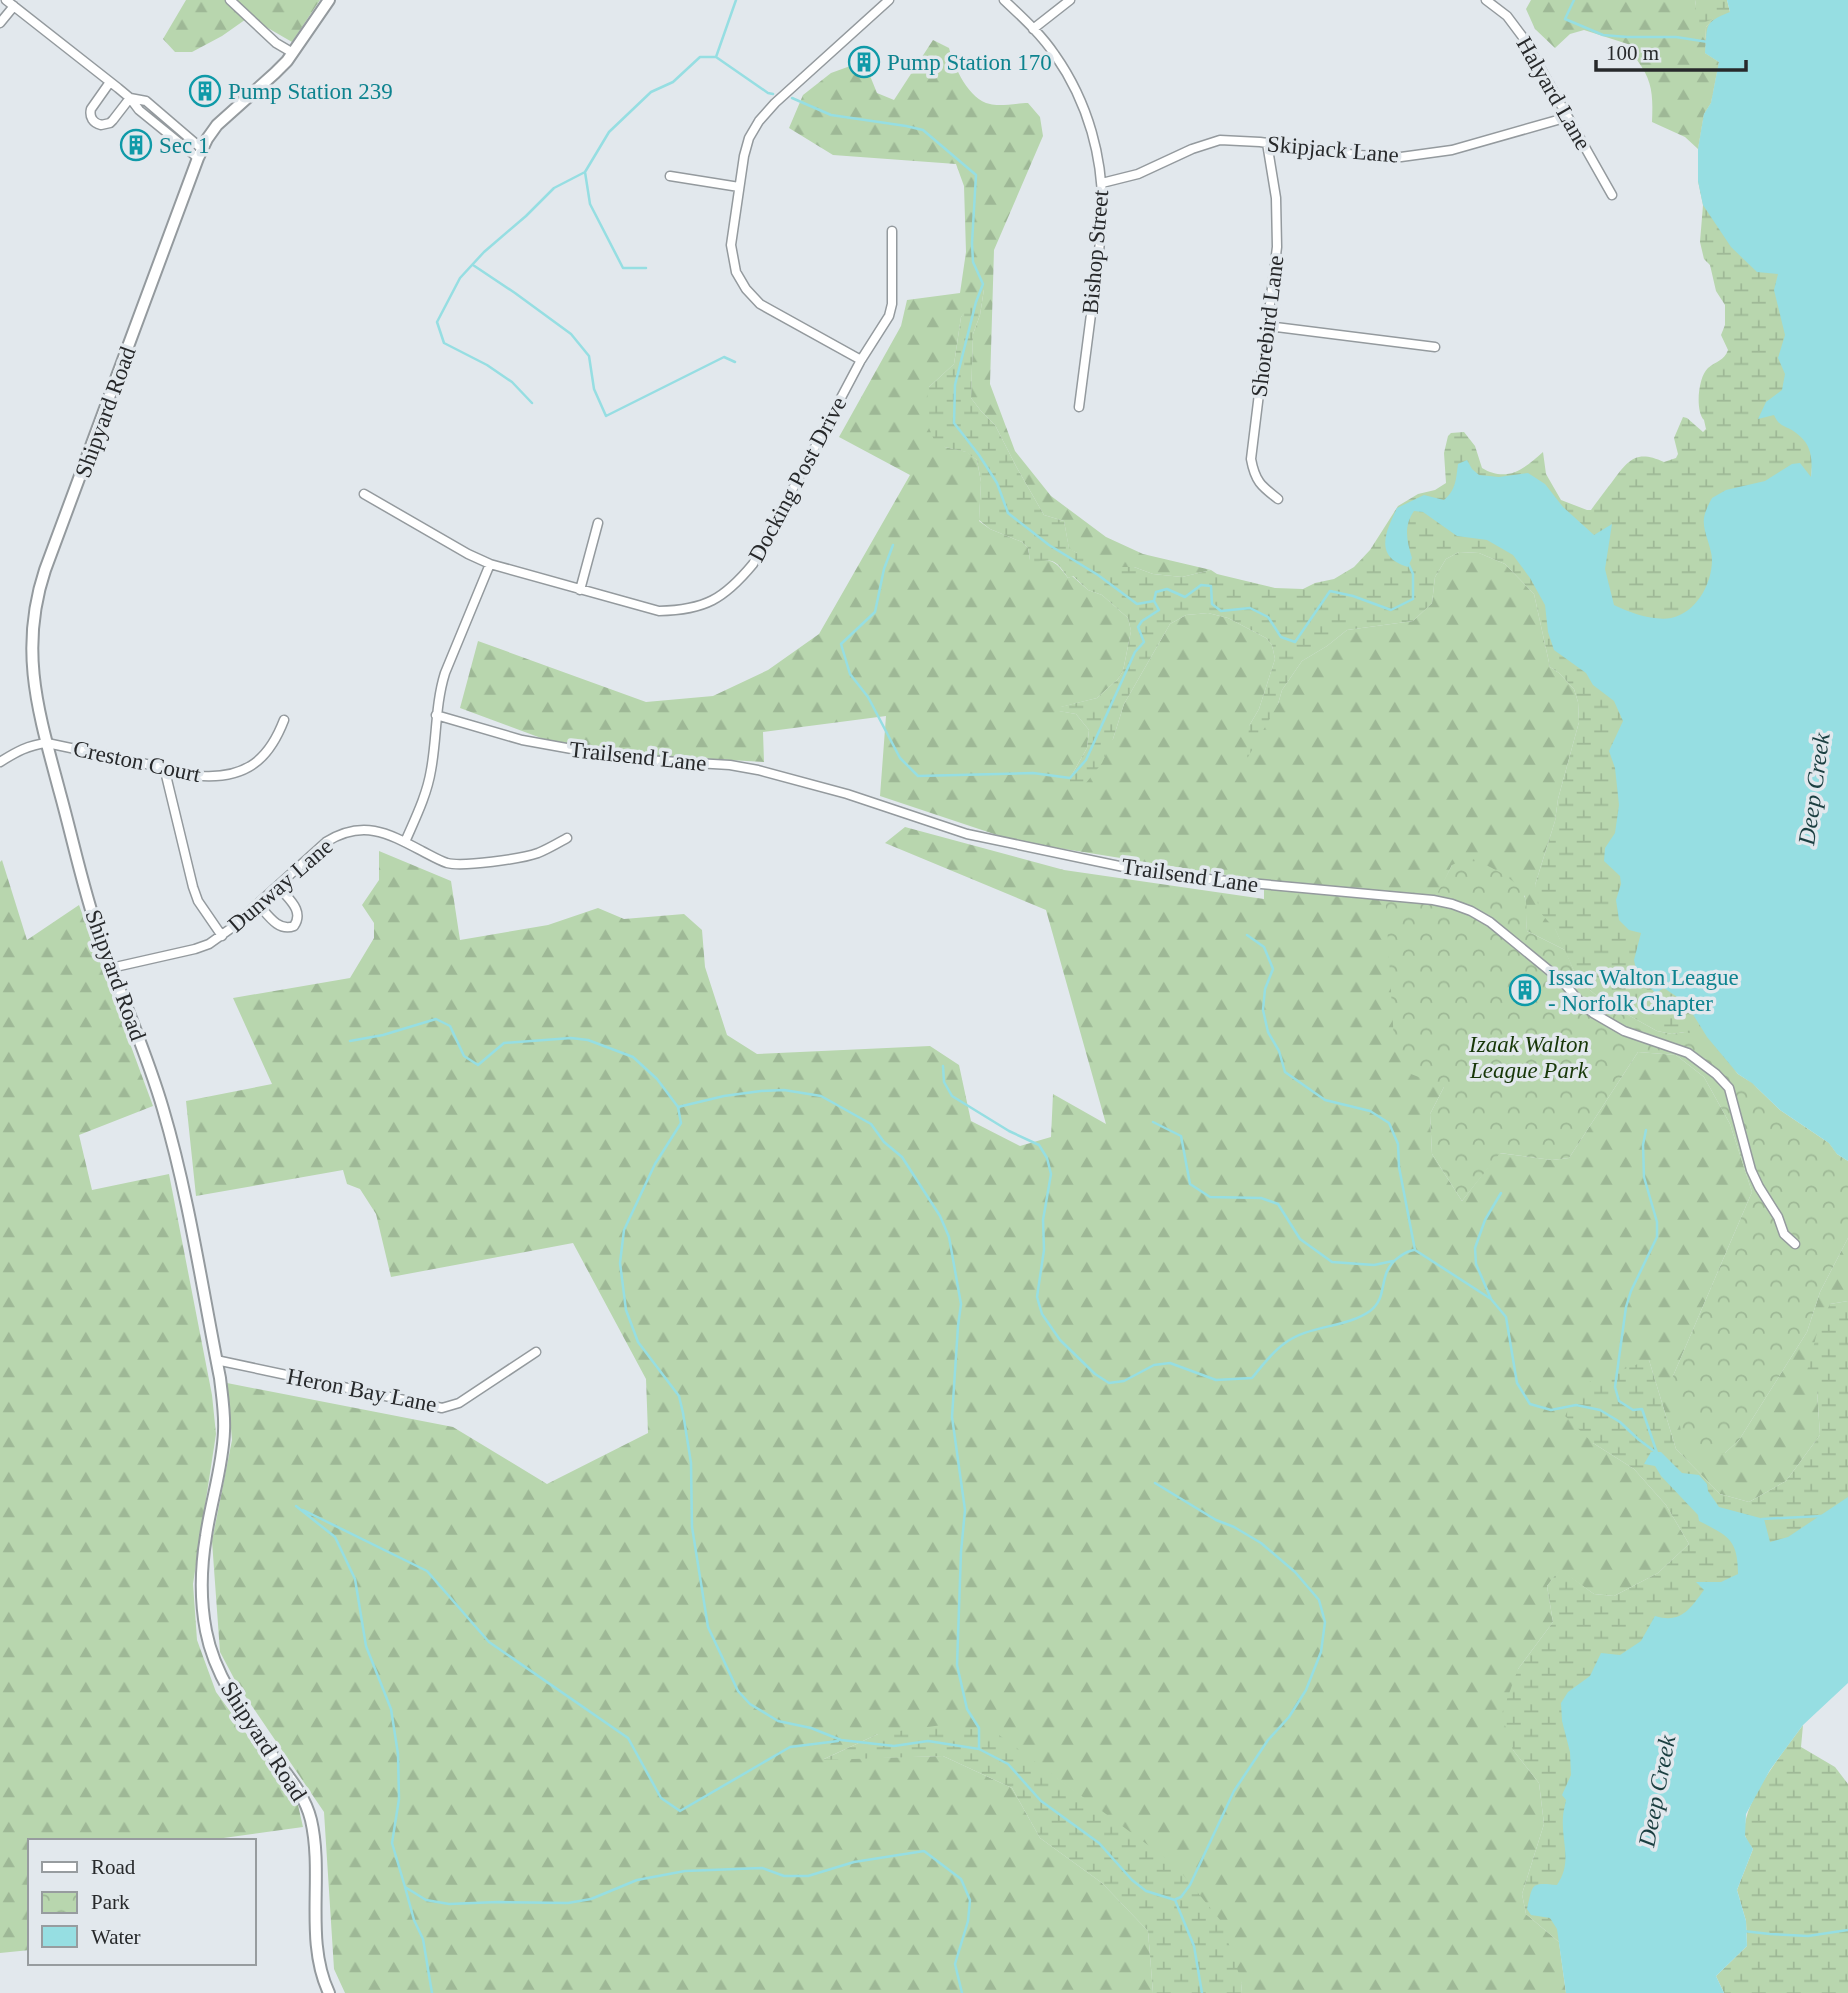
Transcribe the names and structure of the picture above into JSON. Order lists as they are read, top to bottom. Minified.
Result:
{"streets":{"street":["Halyard Lane","Skipjack Lane","Bishop Street","Shorebird Lane","Shipyard Road","Docking Post Drive","Trailsend Lane","Creston Court","Dunway Lane","Heron Bay Lane"]},"crossings":[["Halyard Lane","Skipjack Lane"],["Skipjack Lane","Bishop Street"],["Skipjack Lane","Shorebird Lane"],["Shipyard Road","Creston Court"],["Shipyard Road","Dunway Lane"],["Shipyard Road","Heron Bay Lane"]],"water":["Deep Creek"],"parks":["Izaak Walton League Park"],"places":{"building":["Pump Station 170","Pump Station 239","Sec 1","Issac Walton League - Norfolk Chapter"]},"legend":["Road","Park","Water"],"scale_bar":"100 m"}
